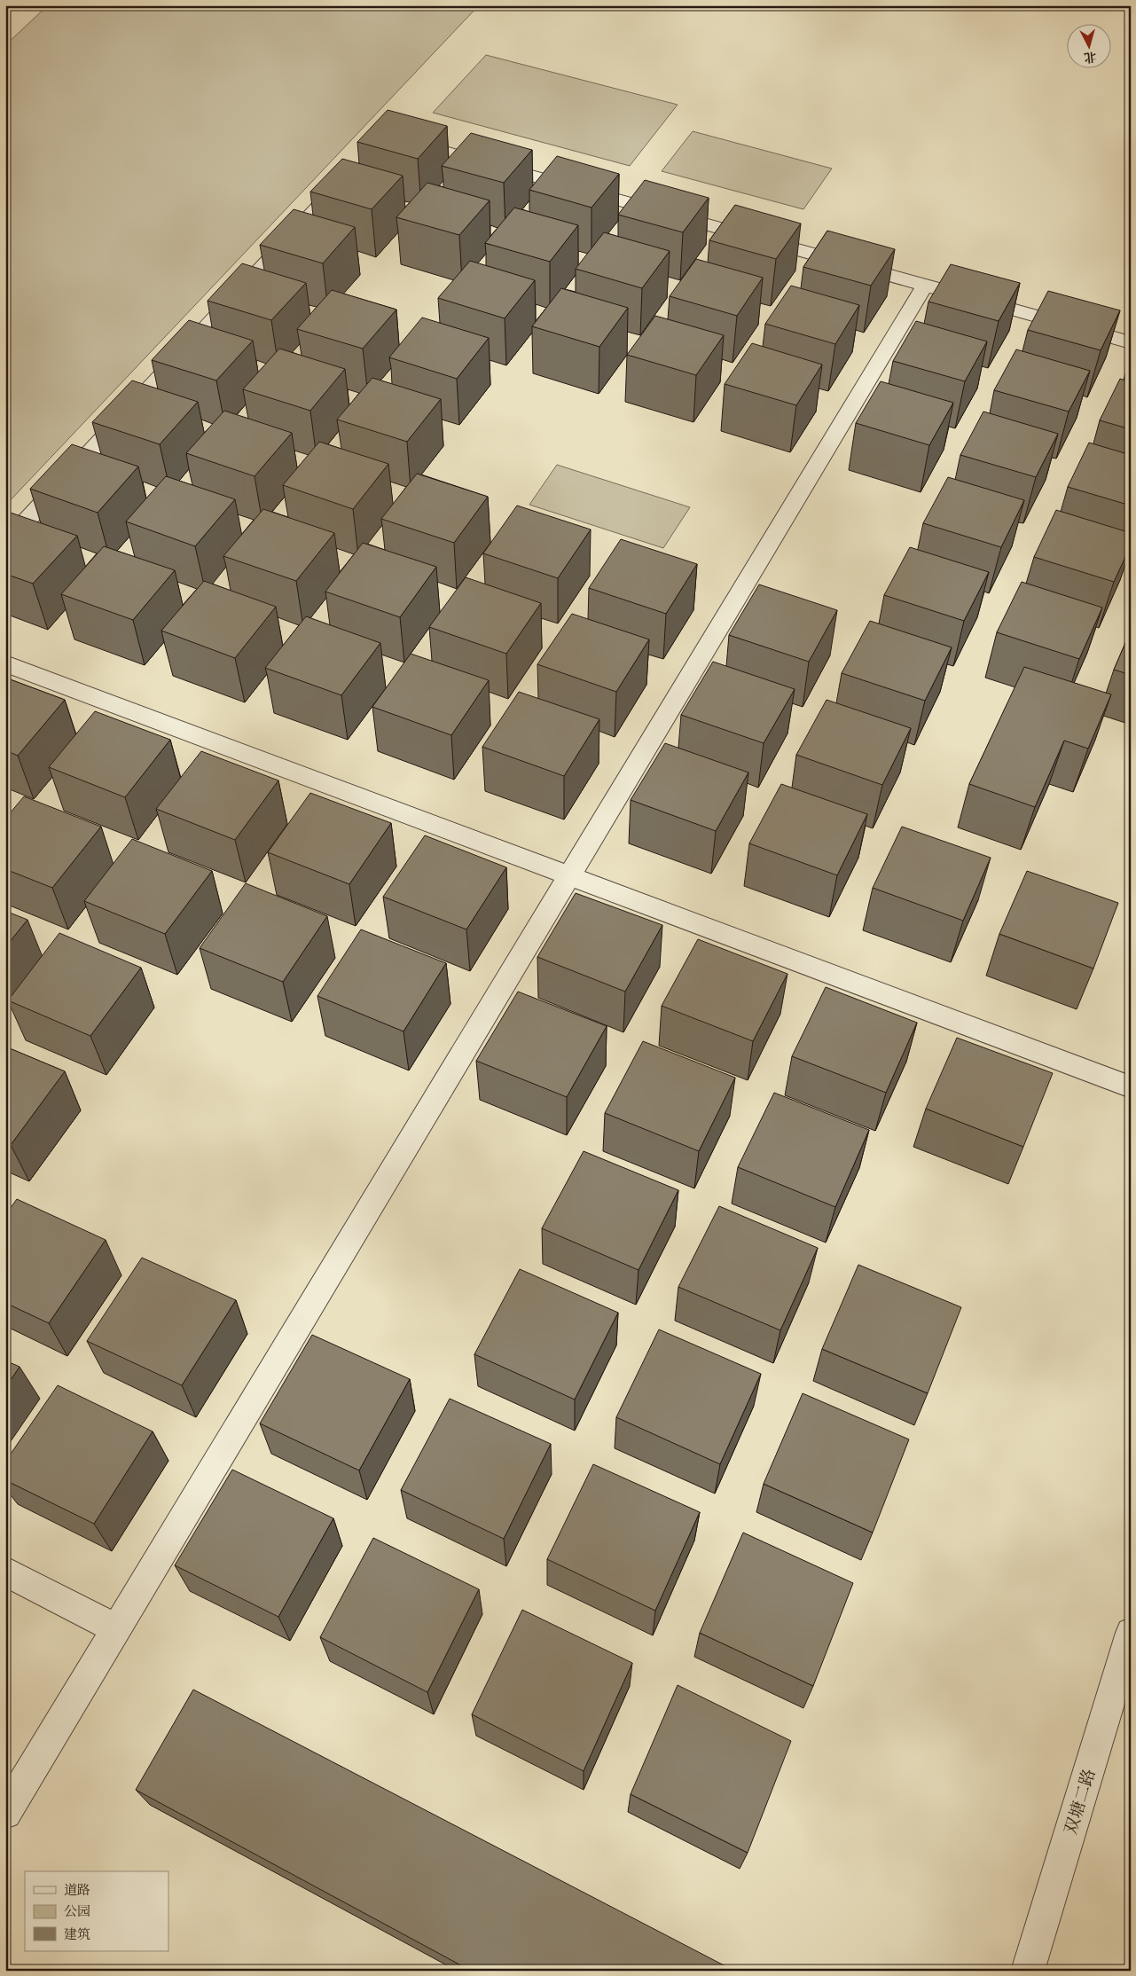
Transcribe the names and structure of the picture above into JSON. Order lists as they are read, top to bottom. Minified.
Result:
{"streets":{"street":["双塘二路"]},"legend":["道路","公园","建筑"],"north":"bottom"}
